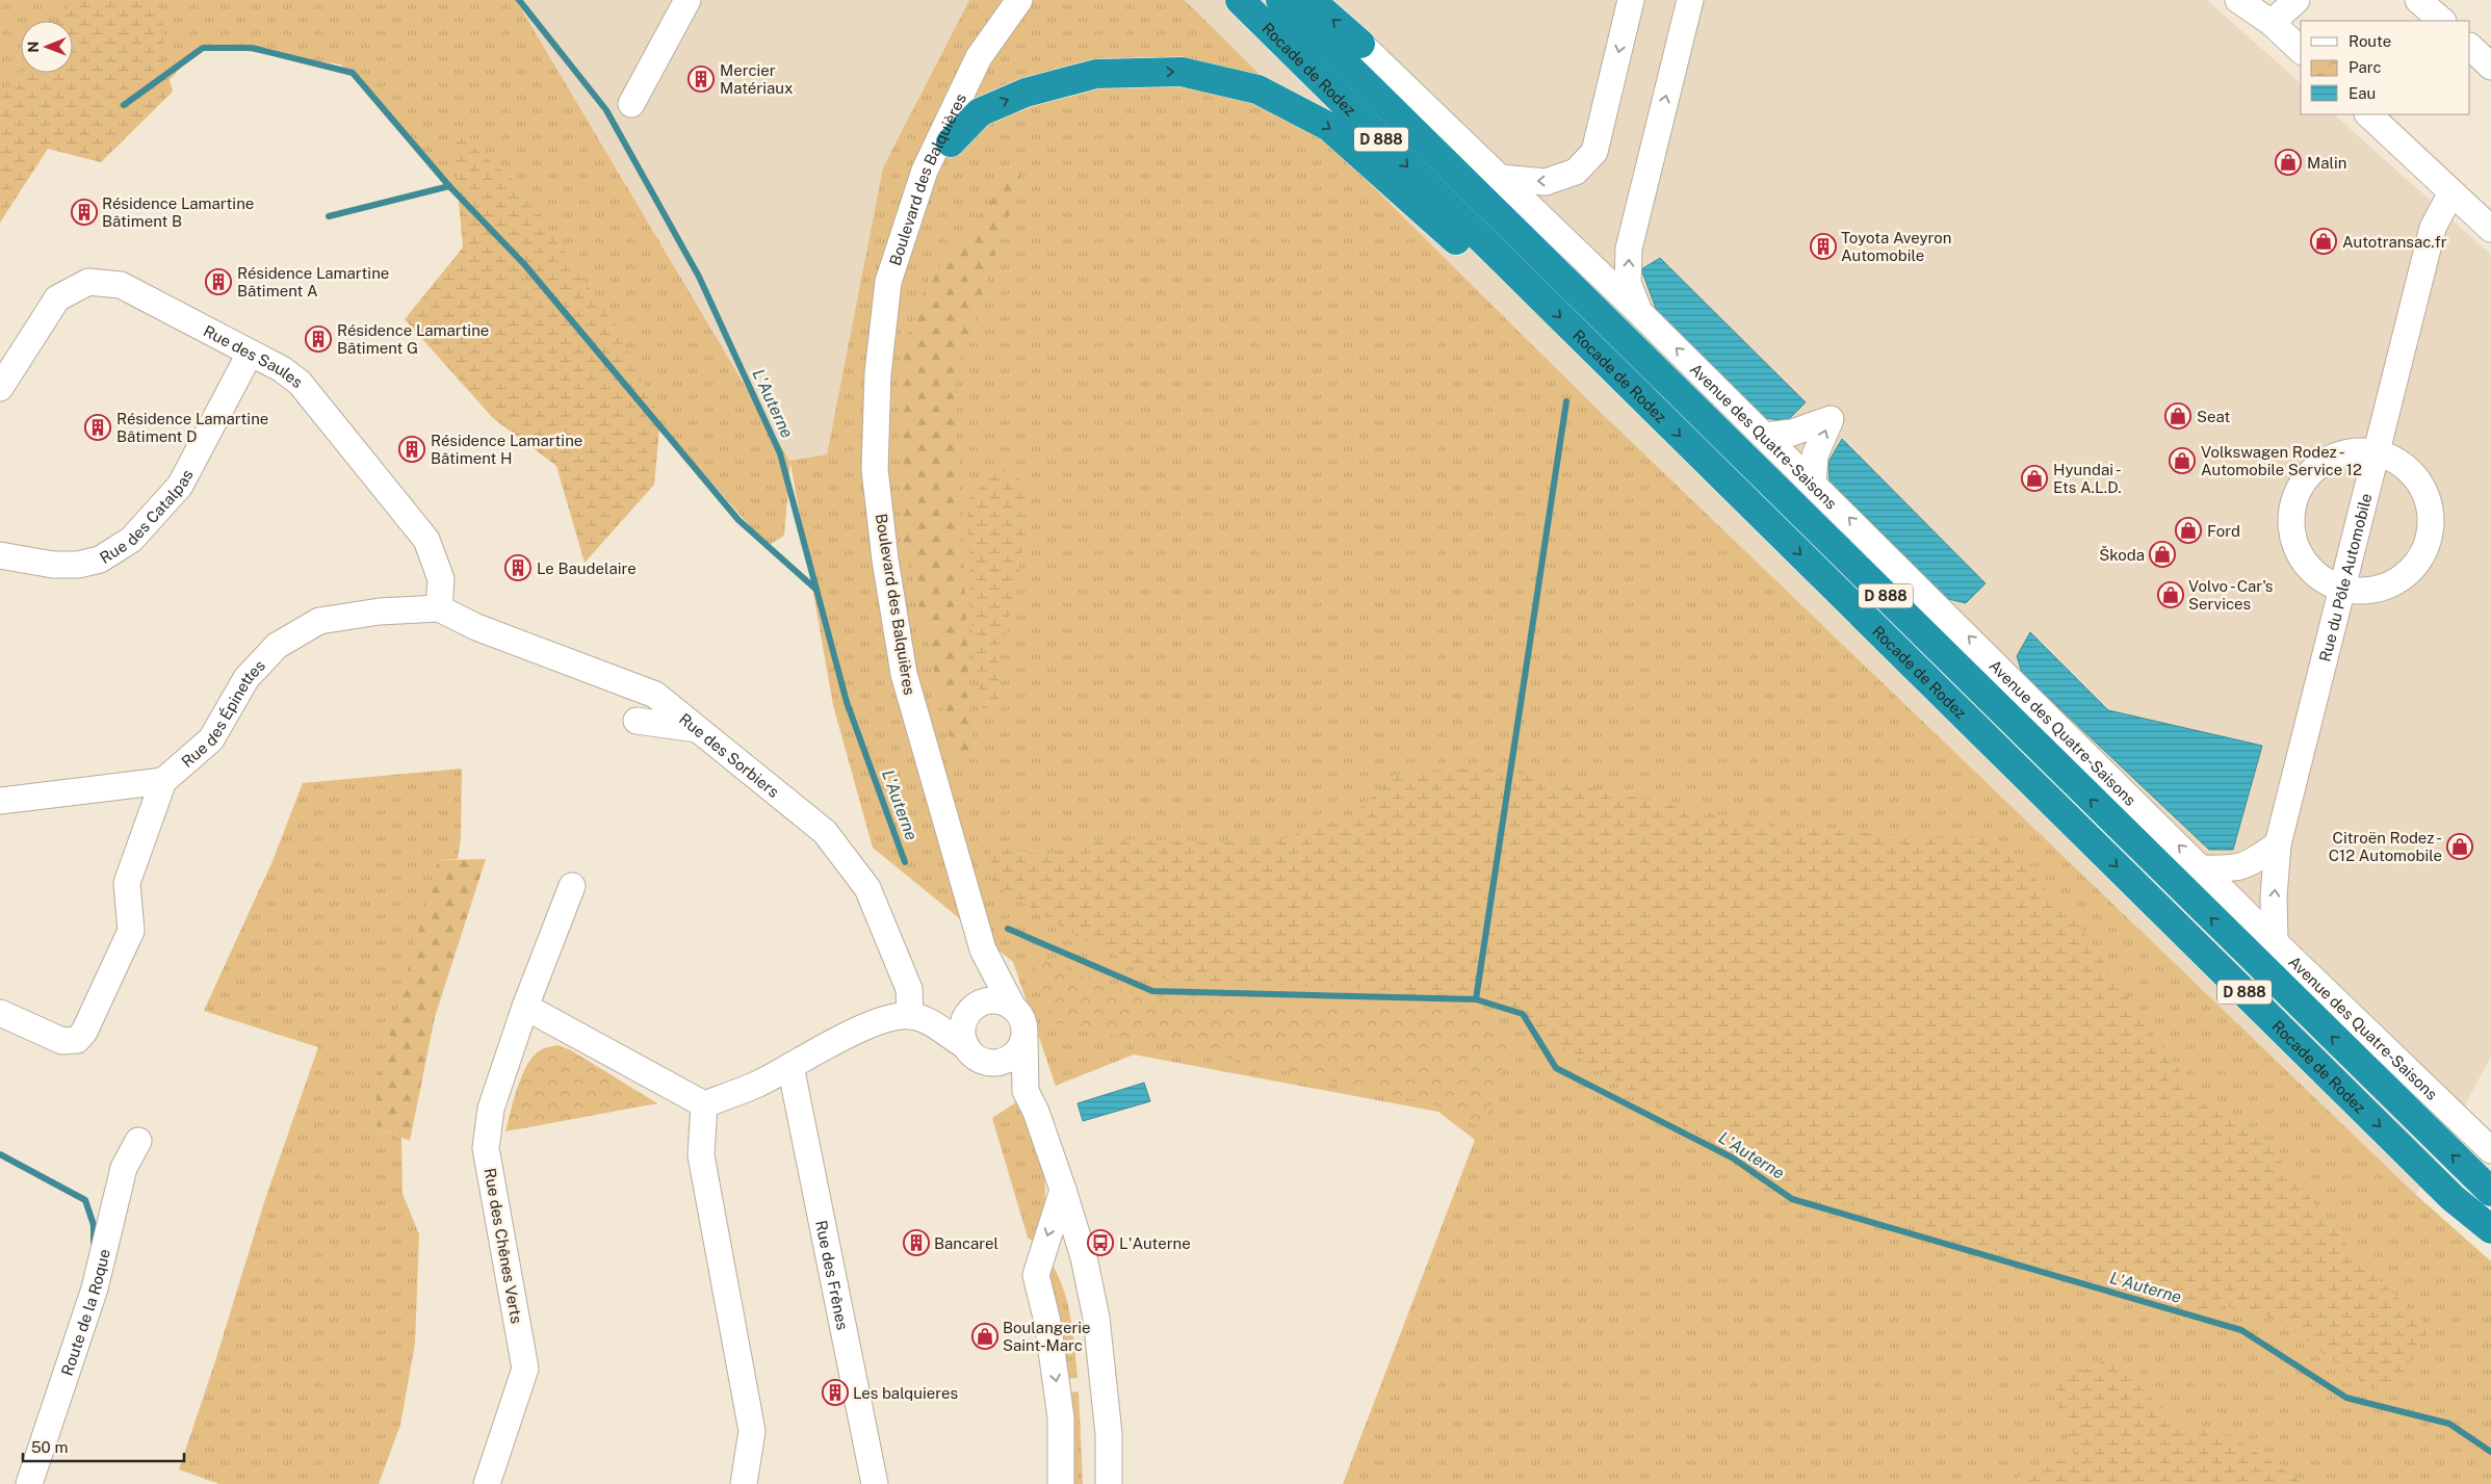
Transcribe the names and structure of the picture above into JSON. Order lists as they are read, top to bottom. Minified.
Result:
{"streets":{"highway":["Rocade de Rodez","D 888"],"street":["Boulevard des Balquières","Rue des Saules","Avenue des Quatre-Saisons","Rue des Catalpas","Rue du Pôle Automobile","Rue des Épinettes","Rue des Sorbiers","Rue des Chênes Verts","Rue des Frênes","Route de la Roque"]},"crossings":[["Rue des Saules","Rue des Catalpas"],["Rue des Saules","Rue des Épinettes"],["Rue des Saules","Rue des Sorbiers"],["Avenue des Quatre-Saisons","Rue du Pôle Automobile"],["Rue des Épinettes","Rue des Sorbiers"]],"one_way":["Avenue des Quatre-Saisons"],"water":["L'Auterne"],"places":{"building":["Mercier Matériaux","Résidence Lamartine Bâtiment B","Toyota Aveyron Automobile","Résidence Lamartine Bâtiment A","Résidence Lamartine Bâtiment G","Résidence Lamartine Bâtiment D","Résidence Lamartine Bâtiment H","Le Baudelaire","Bancarel","Les balquieres"],"shop":["Malin","Autotransac.fr","Seat","Volkswagen Rodez - Automobile Service 12","Hyundai - Ets A.L.D.","Ford","Škoda","Volvo - Car's Services","Citroën Rodez - C12 Automobile","Boulangerie Saint-Marc"],"bus stop":["L'Auterne"]},"legend":["Route","Parc","Eau"],"scale_bar":"50 m","north":"left"}
